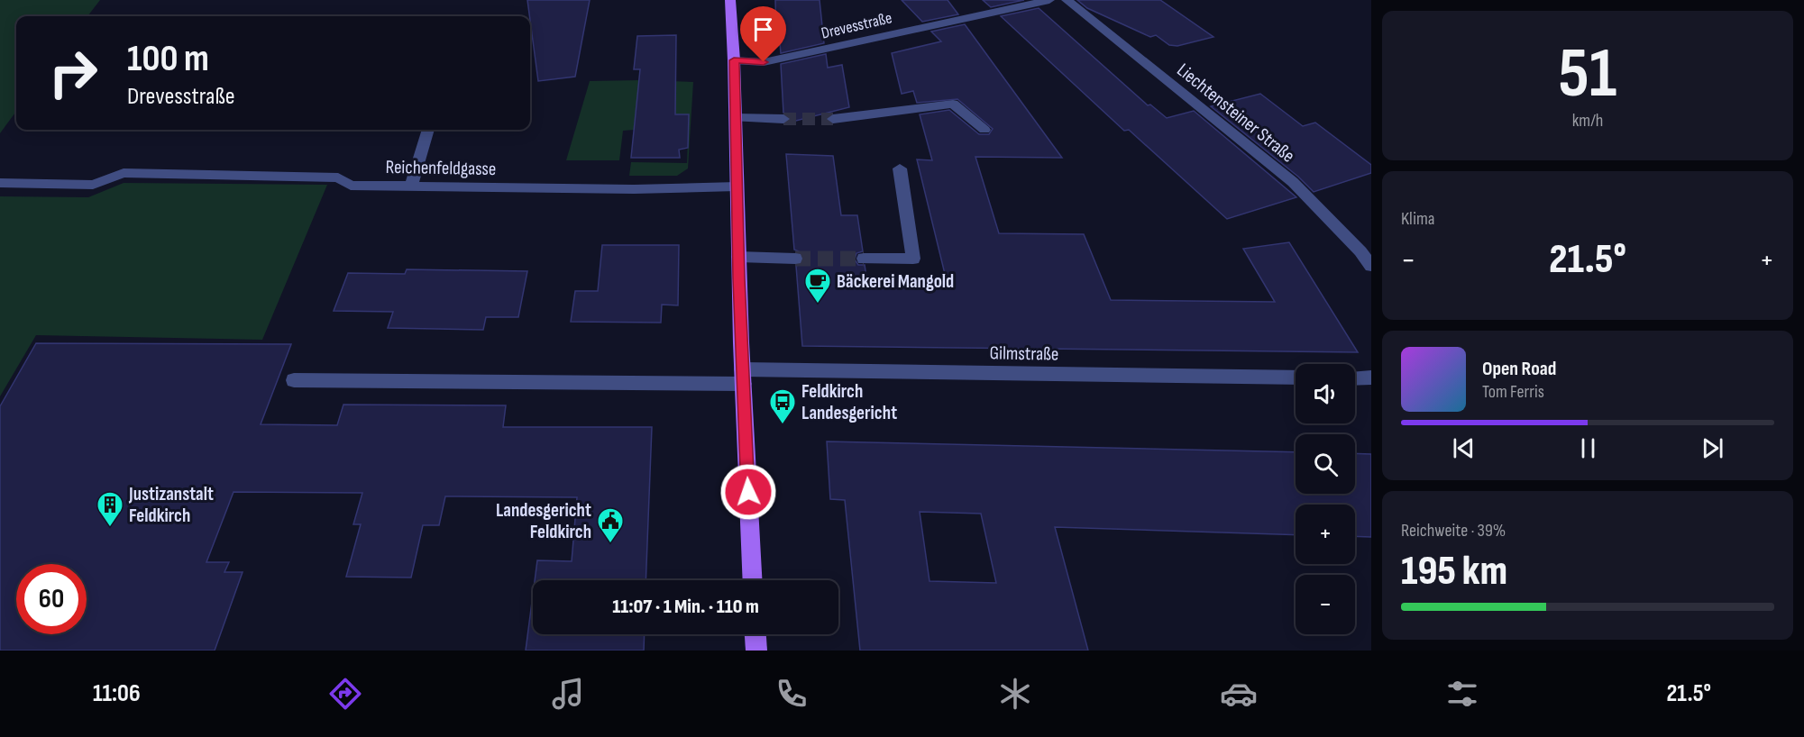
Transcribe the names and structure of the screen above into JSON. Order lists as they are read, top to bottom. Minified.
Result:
{"streets":{"street":["Drevesstraße","Liechtensteiner Straße","Reichenfeldgasse","Gilmstraße"]},"places":{"cafe":["Bäckerei Mangold"],"bus stop":["Feldkirch Landesgericht"],"building":["Justizanstalt Feldkirch"],"public building":["Landesgericht Feldkirch"]},"page":{"tile":[["51","km/h"],"Klima",["Reichweite · 39%","195 km"]],"turn":["100 m","Drevesstraße"],"heat":["−","21.5°","+"],"song":["Open Road","Tom Ferris"],"map_buttons":["+","−"],"limit":"60","trip":"11:07 · 1 Min. · 110 m","tabs":["11:06","21.5°"]}}
